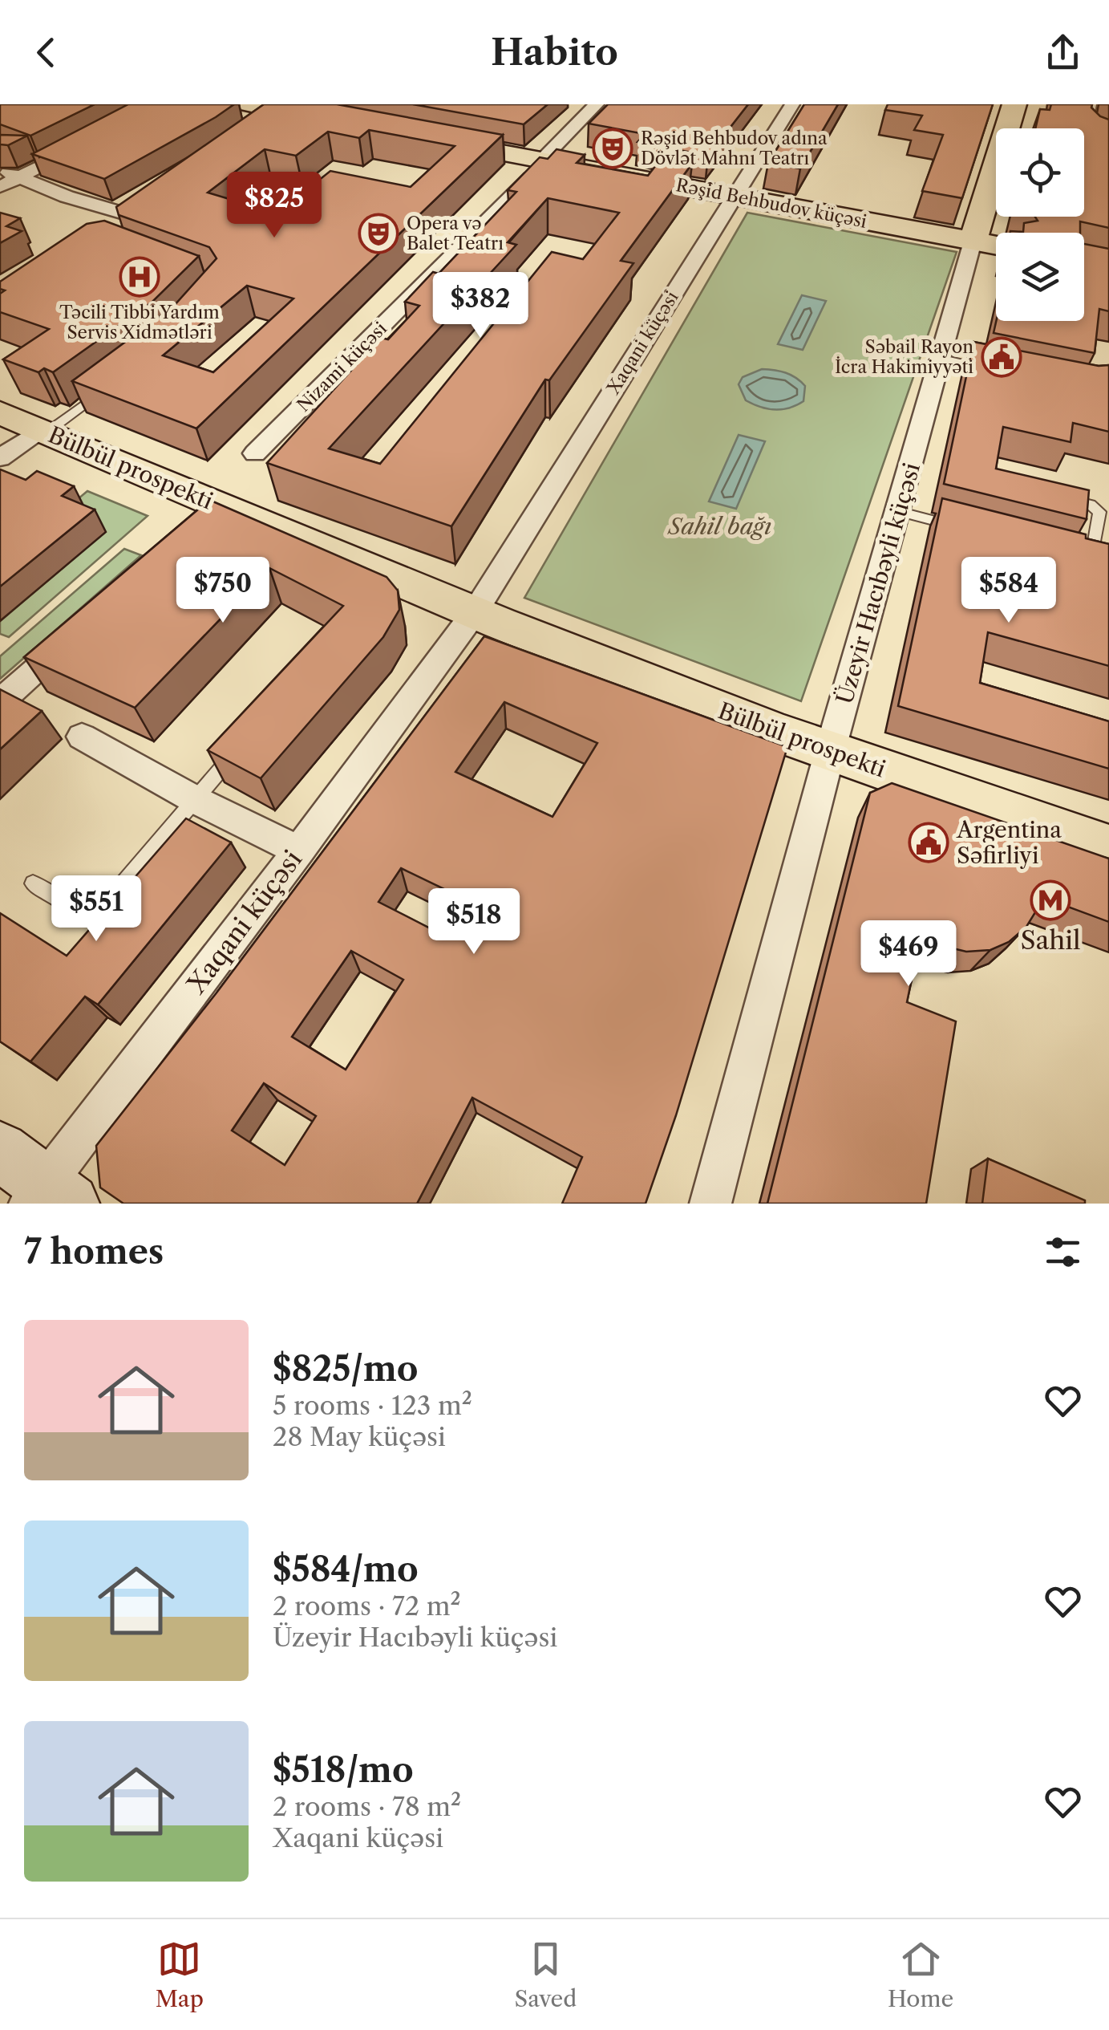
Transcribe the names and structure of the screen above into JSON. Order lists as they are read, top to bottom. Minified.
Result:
{"streets":{"main road":["Rəşid Behbudov küçəsi","Bülbül prospekti","Üzeyir Hacıbəyli küçəsi"],"street":["Xaqani küçəsi","Nizami küçəsi"]},"crossings":[["Rəşid Behbudov küçəsi","Xaqani küçəsi"],["Rəşid Behbudov küçəsi","Nizami küçəsi"],["Rəşid Behbudov küçəsi","Üzeyir Hacıbəyli küçəsi"],["Xaqani küçəsi","Bülbül prospekti"],["Bülbül prospekti","Üzeyir Hacıbəyli küçəsi"]],"parks":["Sahil bağı"],"places":{"theatre":["Rəşid Behbudov adına Dövlət Mahnı Teatrı","Opera və Balet Teatrı"],"hospital":["Təcili Tibbi Yardım Servis Xidmətləri"],"public building":["Səbail Rayon İcra Hakimiyyəti","Argentina Səfirliyi"],"metro station":["Sahil"]},"page":{"header":"Habito","price":["$825","$382","$750","$584","$551","$518","$469"],"heading":"7 homes","list":[{"name":"$825/mo","note":"5 rooms · 123 m² · 28 May küçəsi"},{"name":"$584/mo","note":"2 rooms · 72 m² · Üzeyir Hacıbəyli küçəsi"},{"name":"$518/mo","note":"2 rooms · 78 m² · Xaqani küçəsi"}],"tabs":["Map","Saved","Home"]}}
